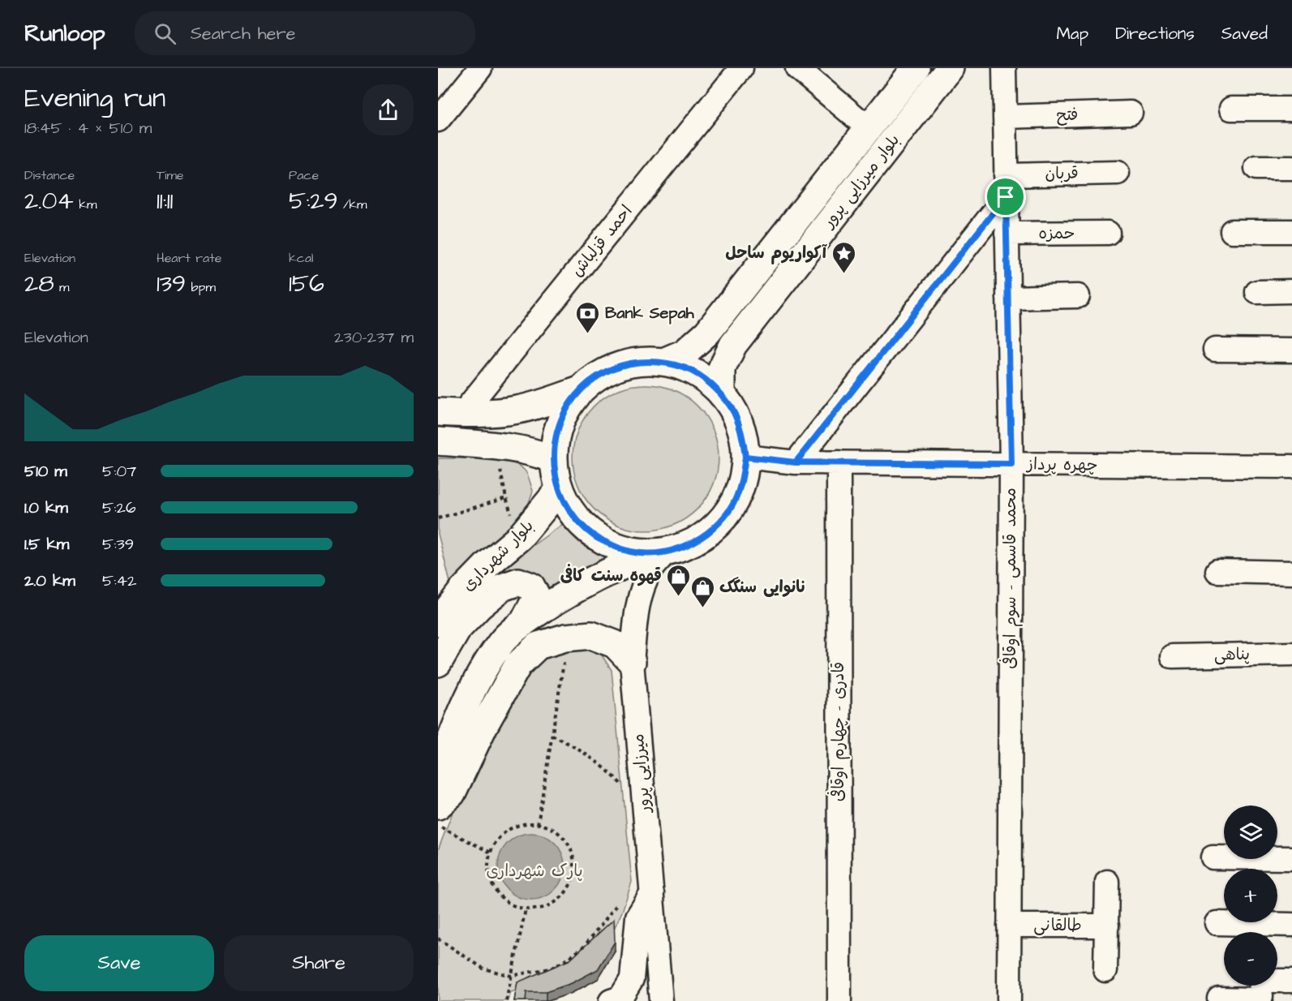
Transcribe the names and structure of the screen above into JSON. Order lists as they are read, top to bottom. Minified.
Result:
{"streets":{"main road":["بلوار میرزایی پرور","بلوار شهرداری"],"street":["فتح","قربان","حمزه","احمد قزلباش","چهره پرداز","محمد قاسمی - سوم اوقافی","پناهی","قادری - چهارم اوقافی","میرزایی پرور","طالقانی"]},"crossings":[["فتح","محمد قاسمی - سوم اوقافی"],["قربان","محمد قاسمی - سوم اوقافی"],["حمزه","محمد قاسمی - سوم اوقافی"],["چهره پرداز","محمد قاسمی - سوم اوقافی"],["چهره پرداز","قادری - چهارم اوقافی"],["محمد قاسمی - سوم اوقافی","طالقانی"]],"parks":["پارک شهرداری"],"places":{"place":["آکواریوم ساحل"],"bank":["Bank Sepah"],"shop":["قهوه سنت کافی","نانوایی سنگک"]},"page":{"header":"Runloop","search":"Search here","nav":["Map","Directions","Saved"],"heading":["Evening run","18:45 · 4 × 510 m"],"stats":[["Distance","2.04 km"],["Time","11:11"],["Pace","5:29 /km"],["Elevation","28 m"],["Heart rate","139 bpm"],["kcal","156"]],"chart":["Elevation","230–237 m"],"list":[{"name":"510 m","note":"5:07"},{"name":"1.0 km","note":"5:26"},{"name":"1.5 km","note":"5:39"},{"name":"2.0 km","note":"5:42"}],"map_buttons":["+","−"],"buttons":["Save","Share"]}}
